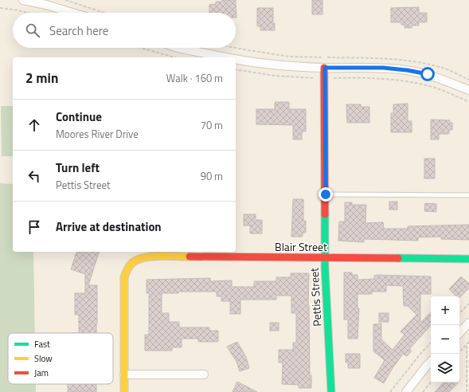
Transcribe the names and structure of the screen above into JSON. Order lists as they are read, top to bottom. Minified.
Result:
{"streets":{"street":["Blair Street","Pettis Street"]},"crossings":[["Blair Street","Pettis Street"]],"legend":["Fast","Slow","Jam"],"page":{"search":"Search here","heading":["2 min","Walk · 160 m"],"list":[["Continue","Moores River Drive","70 m"],["Turn left","Pettis Street","90 m"],"Arrive at destination"],"map_buttons":["+","−"]}}
